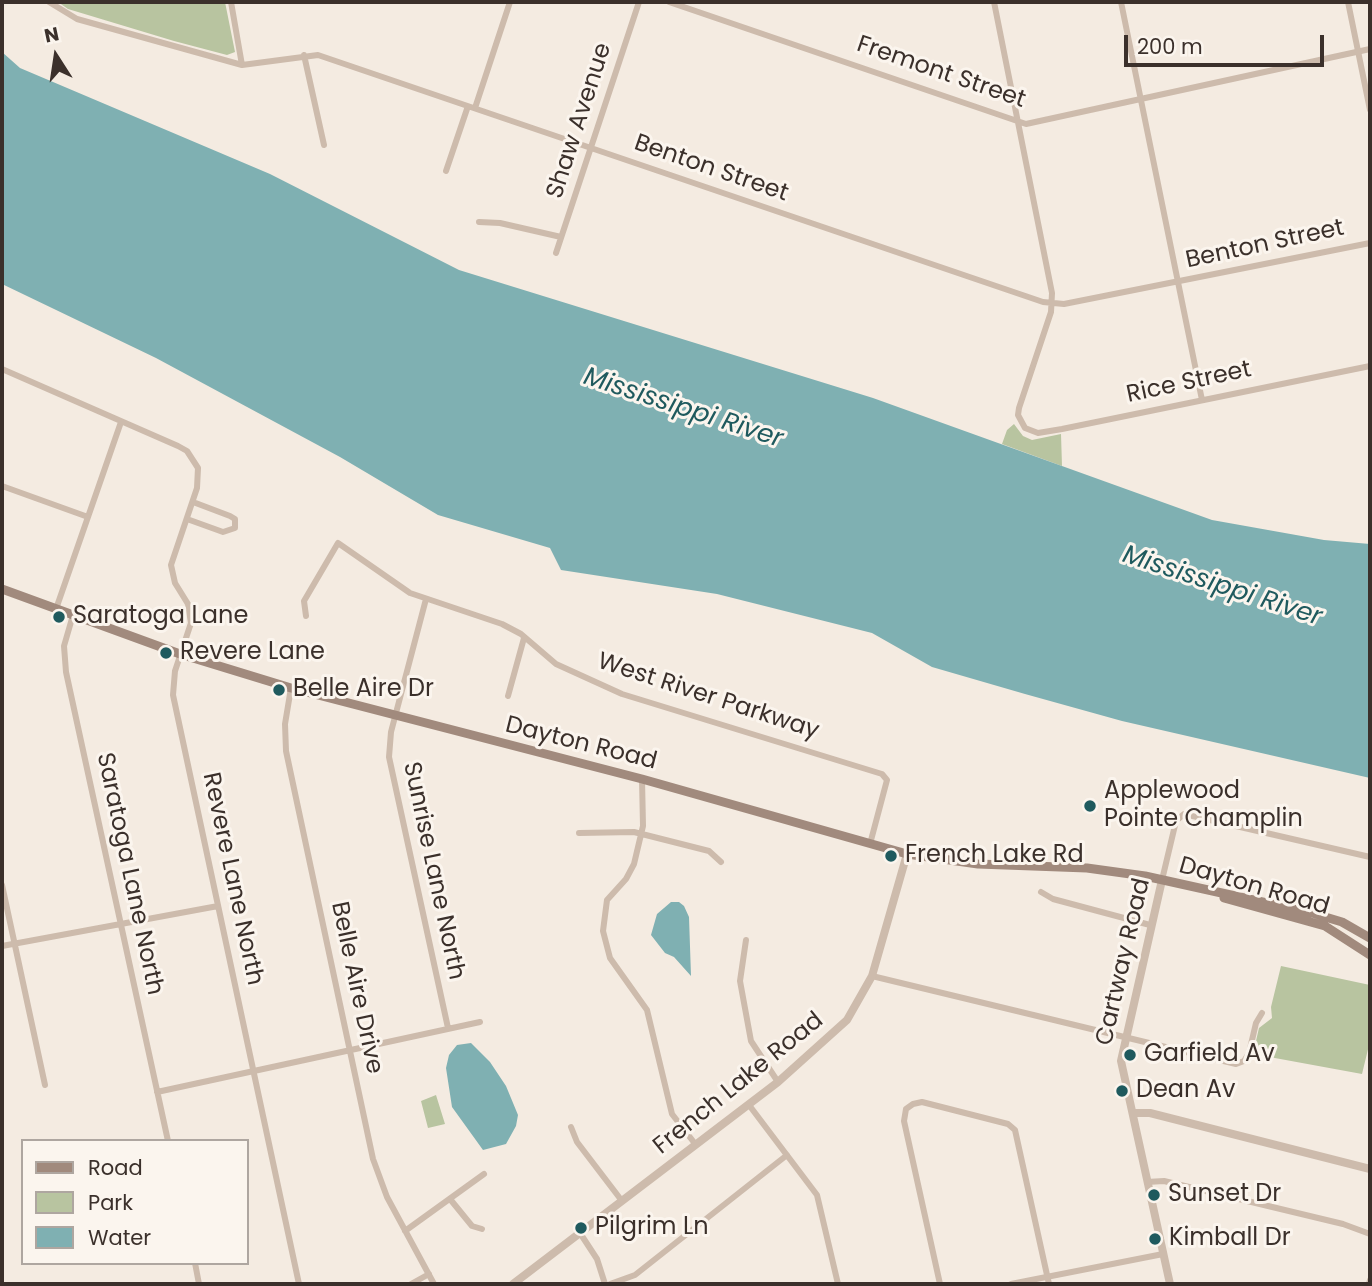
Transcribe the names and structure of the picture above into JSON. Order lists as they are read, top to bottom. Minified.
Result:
{"streets":{"main road":["Dayton Road"],"street":["Fremont Street","Shaw Avenue","Benton Street","Rice Street","West River Parkway","Sunrise Lane North","Saratoga Lane North","Revere Lane North","Cartway Road","Belle Aire Drive","French Lake Road"]},"crossings":[["Shaw Avenue","Benton Street"],["Benton Street","Rice Street"],["West River Parkway","Dayton Road"],["West River Parkway","Sunrise Lane North"],["Dayton Road","Sunrise Lane North"],["Dayton Road","Saratoga Lane North"],["Dayton Road","Revere Lane North"],["Dayton Road","Cartway Road"],["Dayton Road","Belle Aire Drive"],["Dayton Road","French Lake Road"]],"water":["Mississippi River"],"places":["Saratoga Lane","Revere Lane","Belle Aire Dr","Applewood Pointe Champlin","French Lake Rd","Garfield Av","Dean Av","Sunset Dr","Pilgrim Ln","Kimball Dr"],"legend":["Road","Park","Water"],"scale_bar":"200 m","north":"top"}
